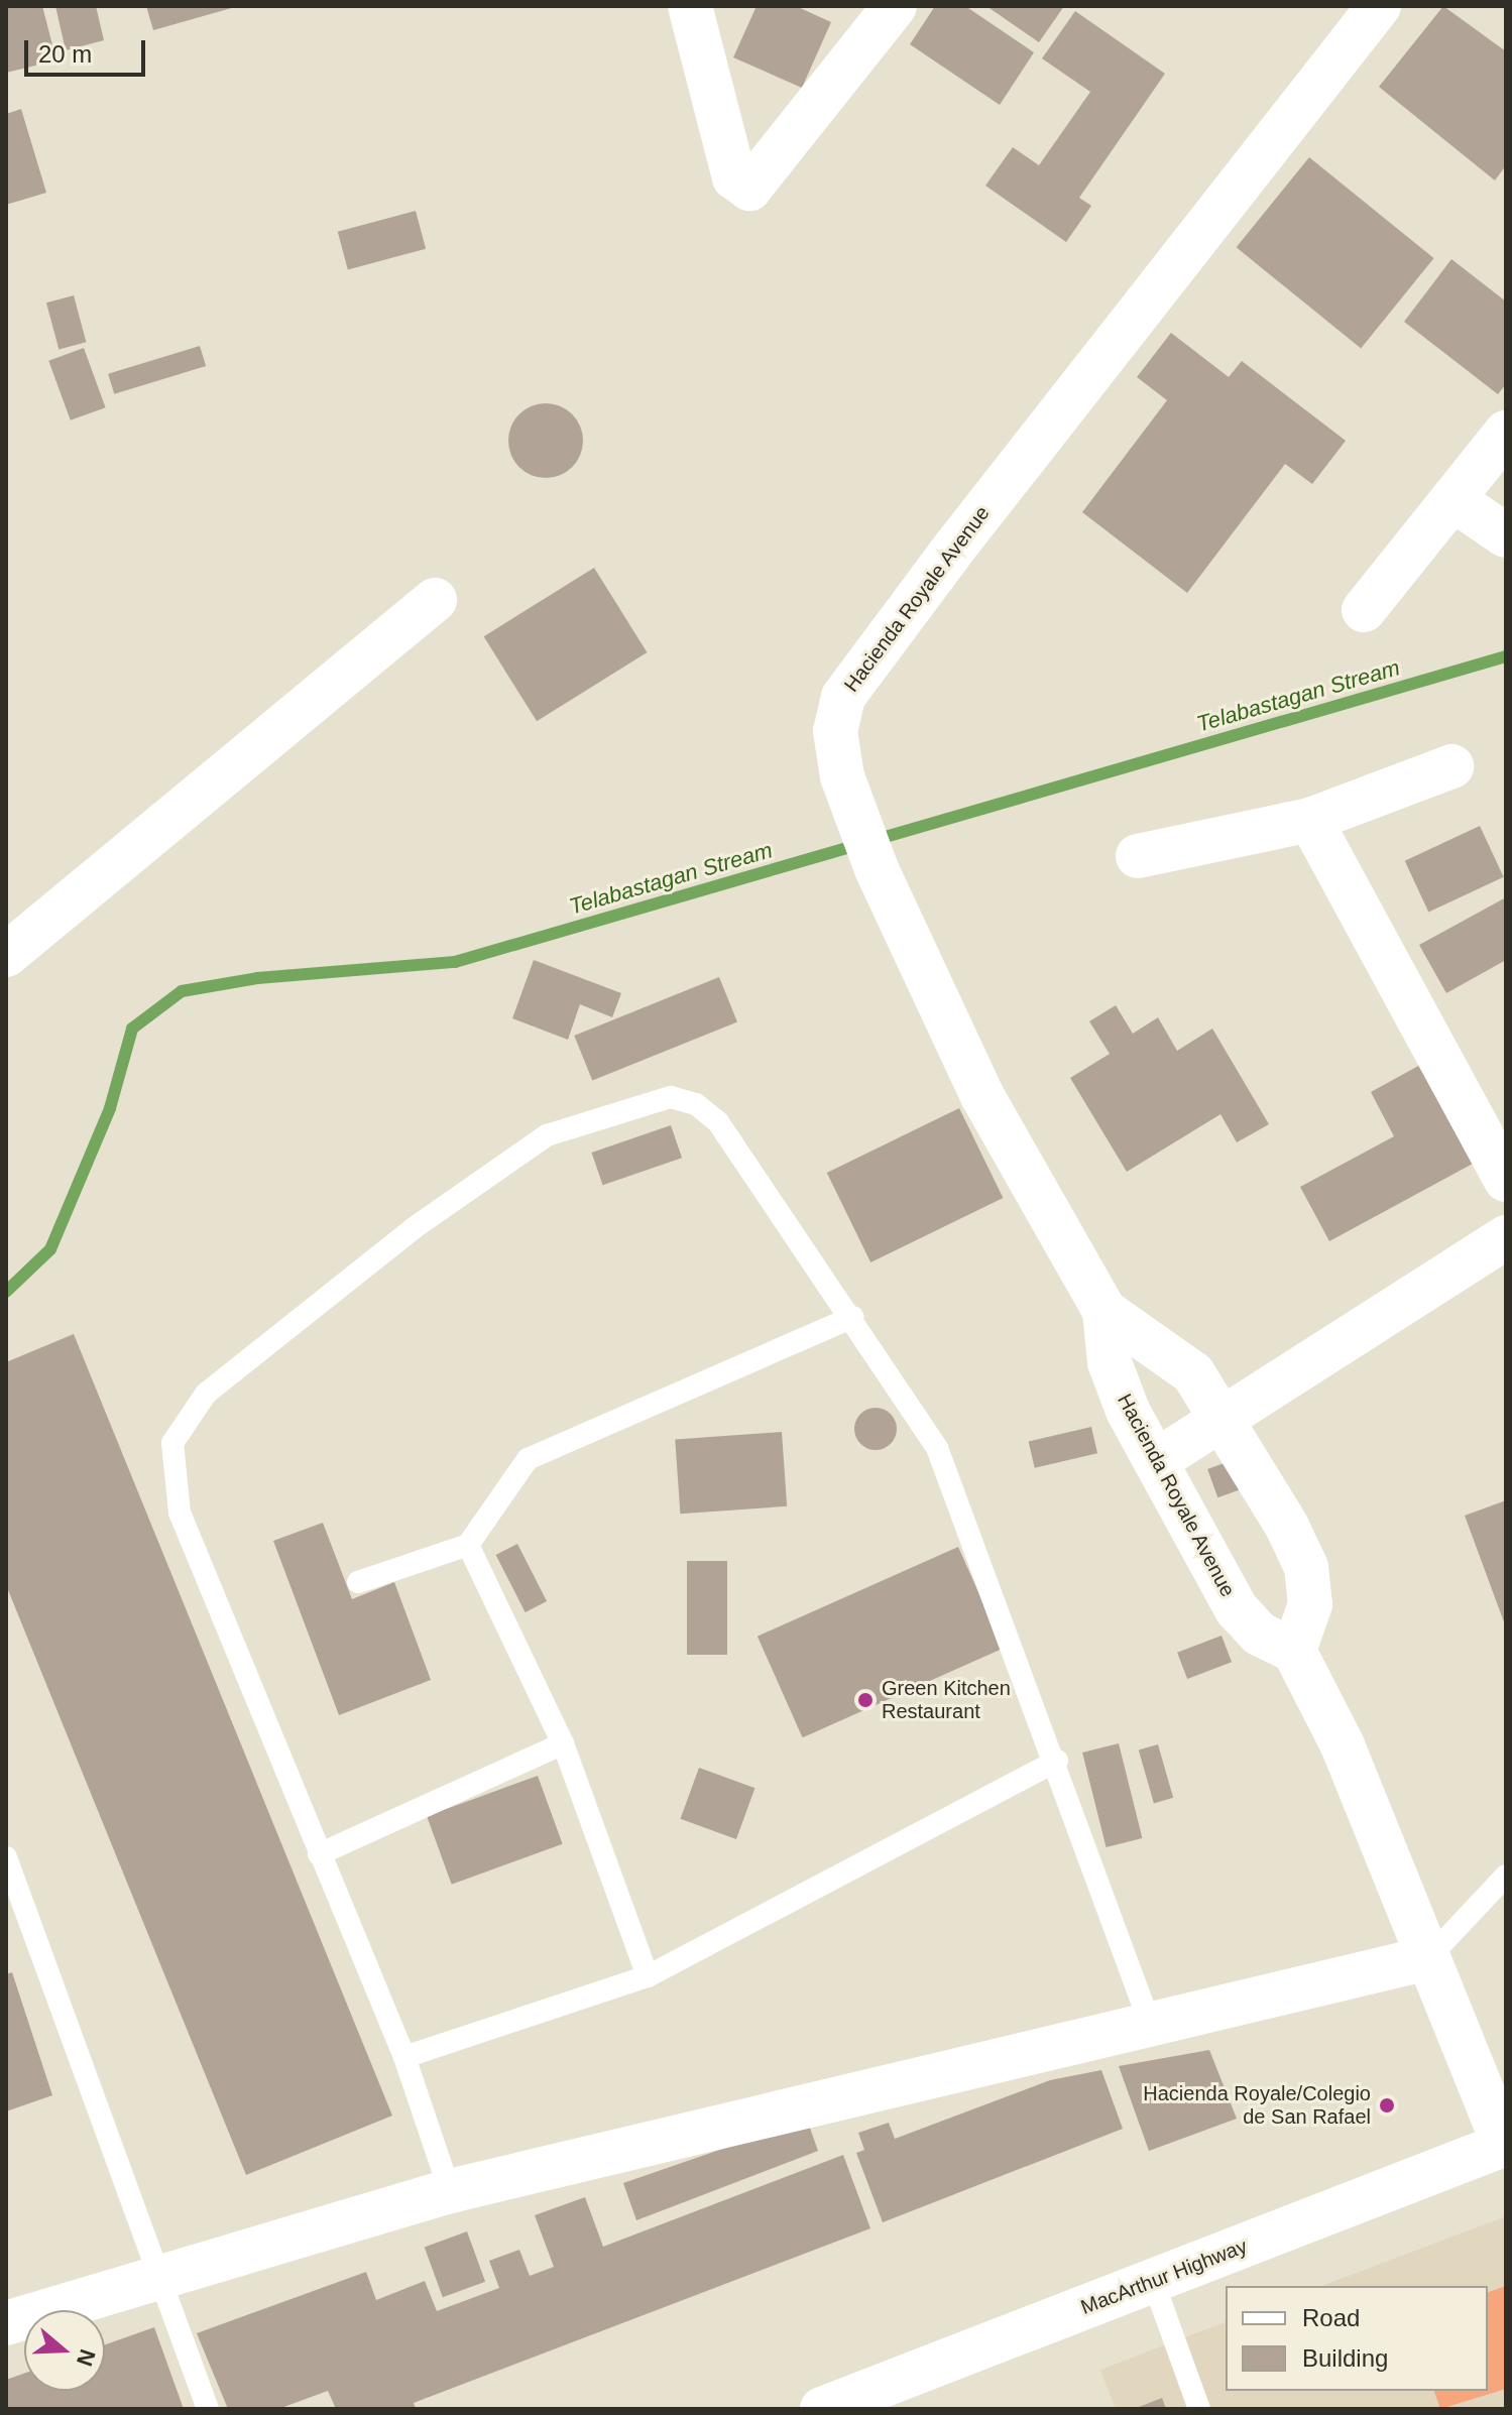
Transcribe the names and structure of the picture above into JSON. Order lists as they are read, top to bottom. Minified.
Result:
{"streets":{"main road":["Hacienda Royale Avenue","MacArthur Highway"]},"water":["Telabastagan Stream"],"places":["Green Kitchen Restaurant","Hacienda Royale/Colegio de San Rafael"],"legend":["Road","Building"],"scale_bar":"20 m","north":"right"}
